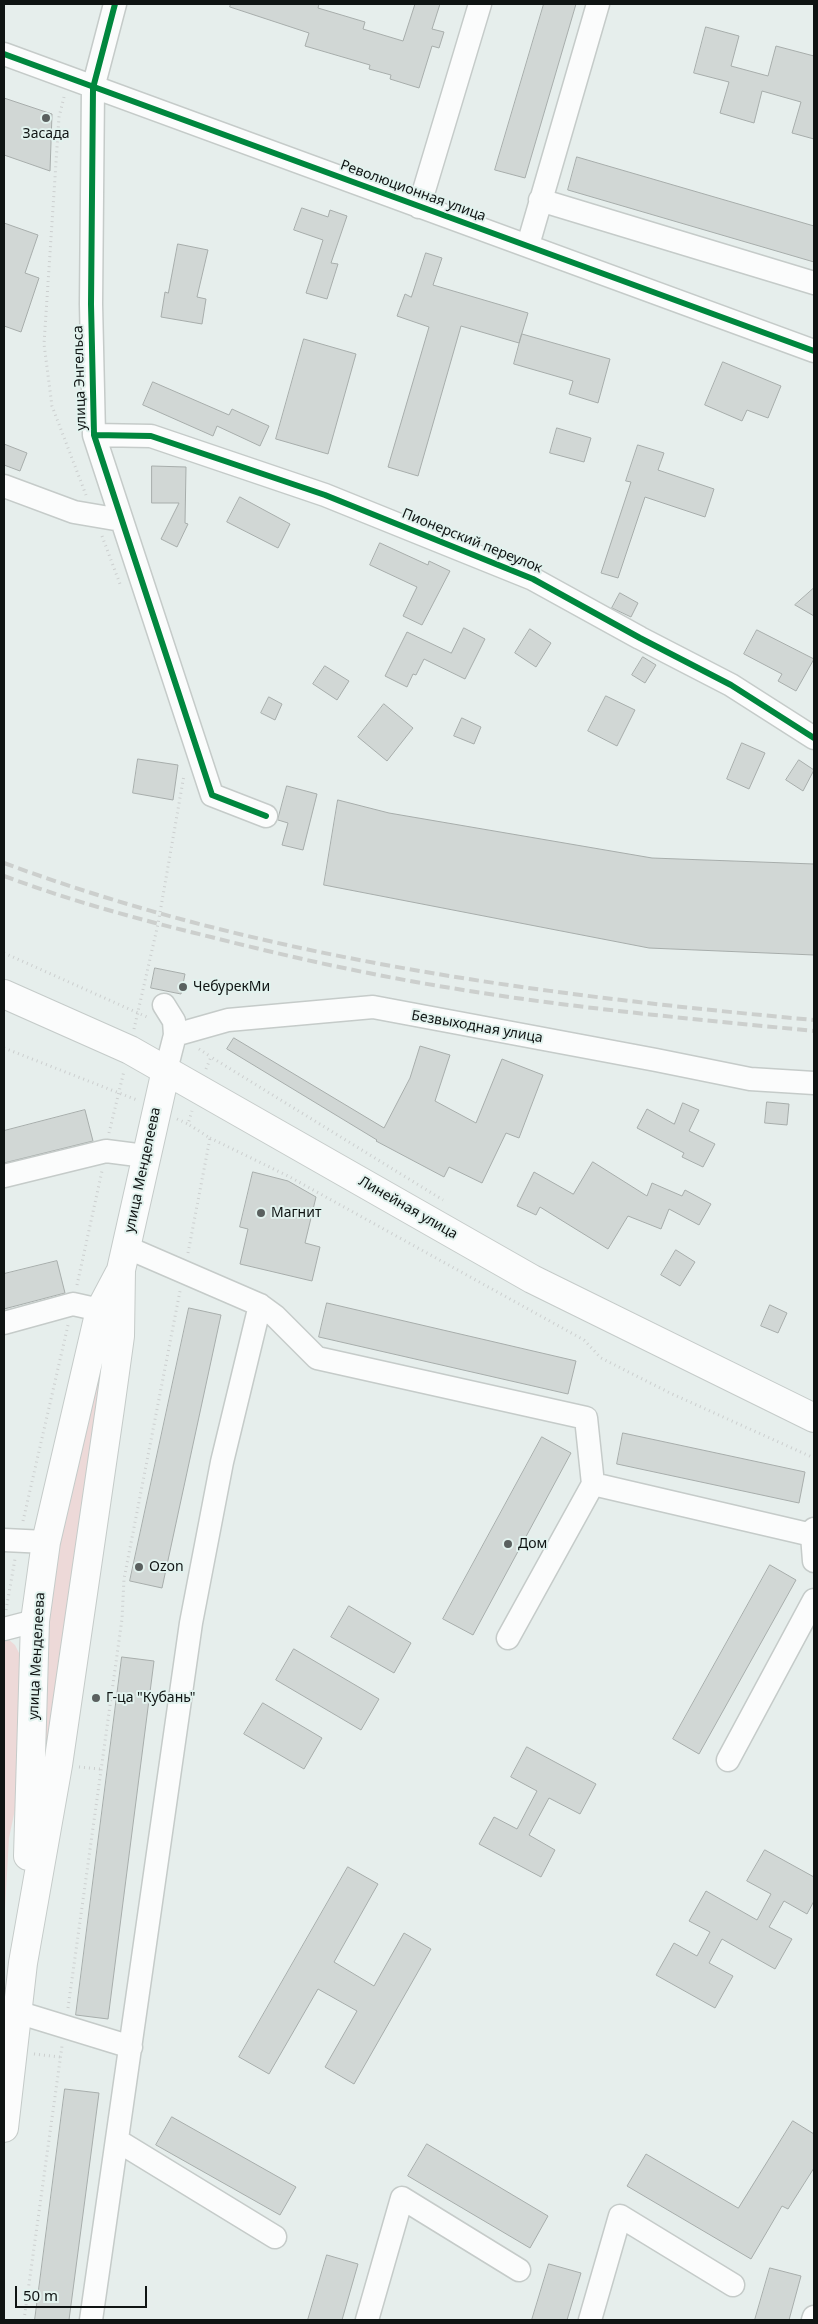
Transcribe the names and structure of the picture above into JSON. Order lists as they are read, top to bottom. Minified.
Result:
{"streets":{"main road":["улица Менделеева","Линейная улица"],"street":["Революционная улица","улица Энгельса","Пионерский переулок","Безвыходная улица"]},"crossings":[["Революционная улица","улица Энгельса"],["улица Энгельса","Пионерский переулок"],["улица Менделеева","Линейная улица"]],"places":["Засада","ЧебурекМи","Магнит","Дом","Ozon","Г-ца \"Кубань\""],"scale_bar":"50 m"}
